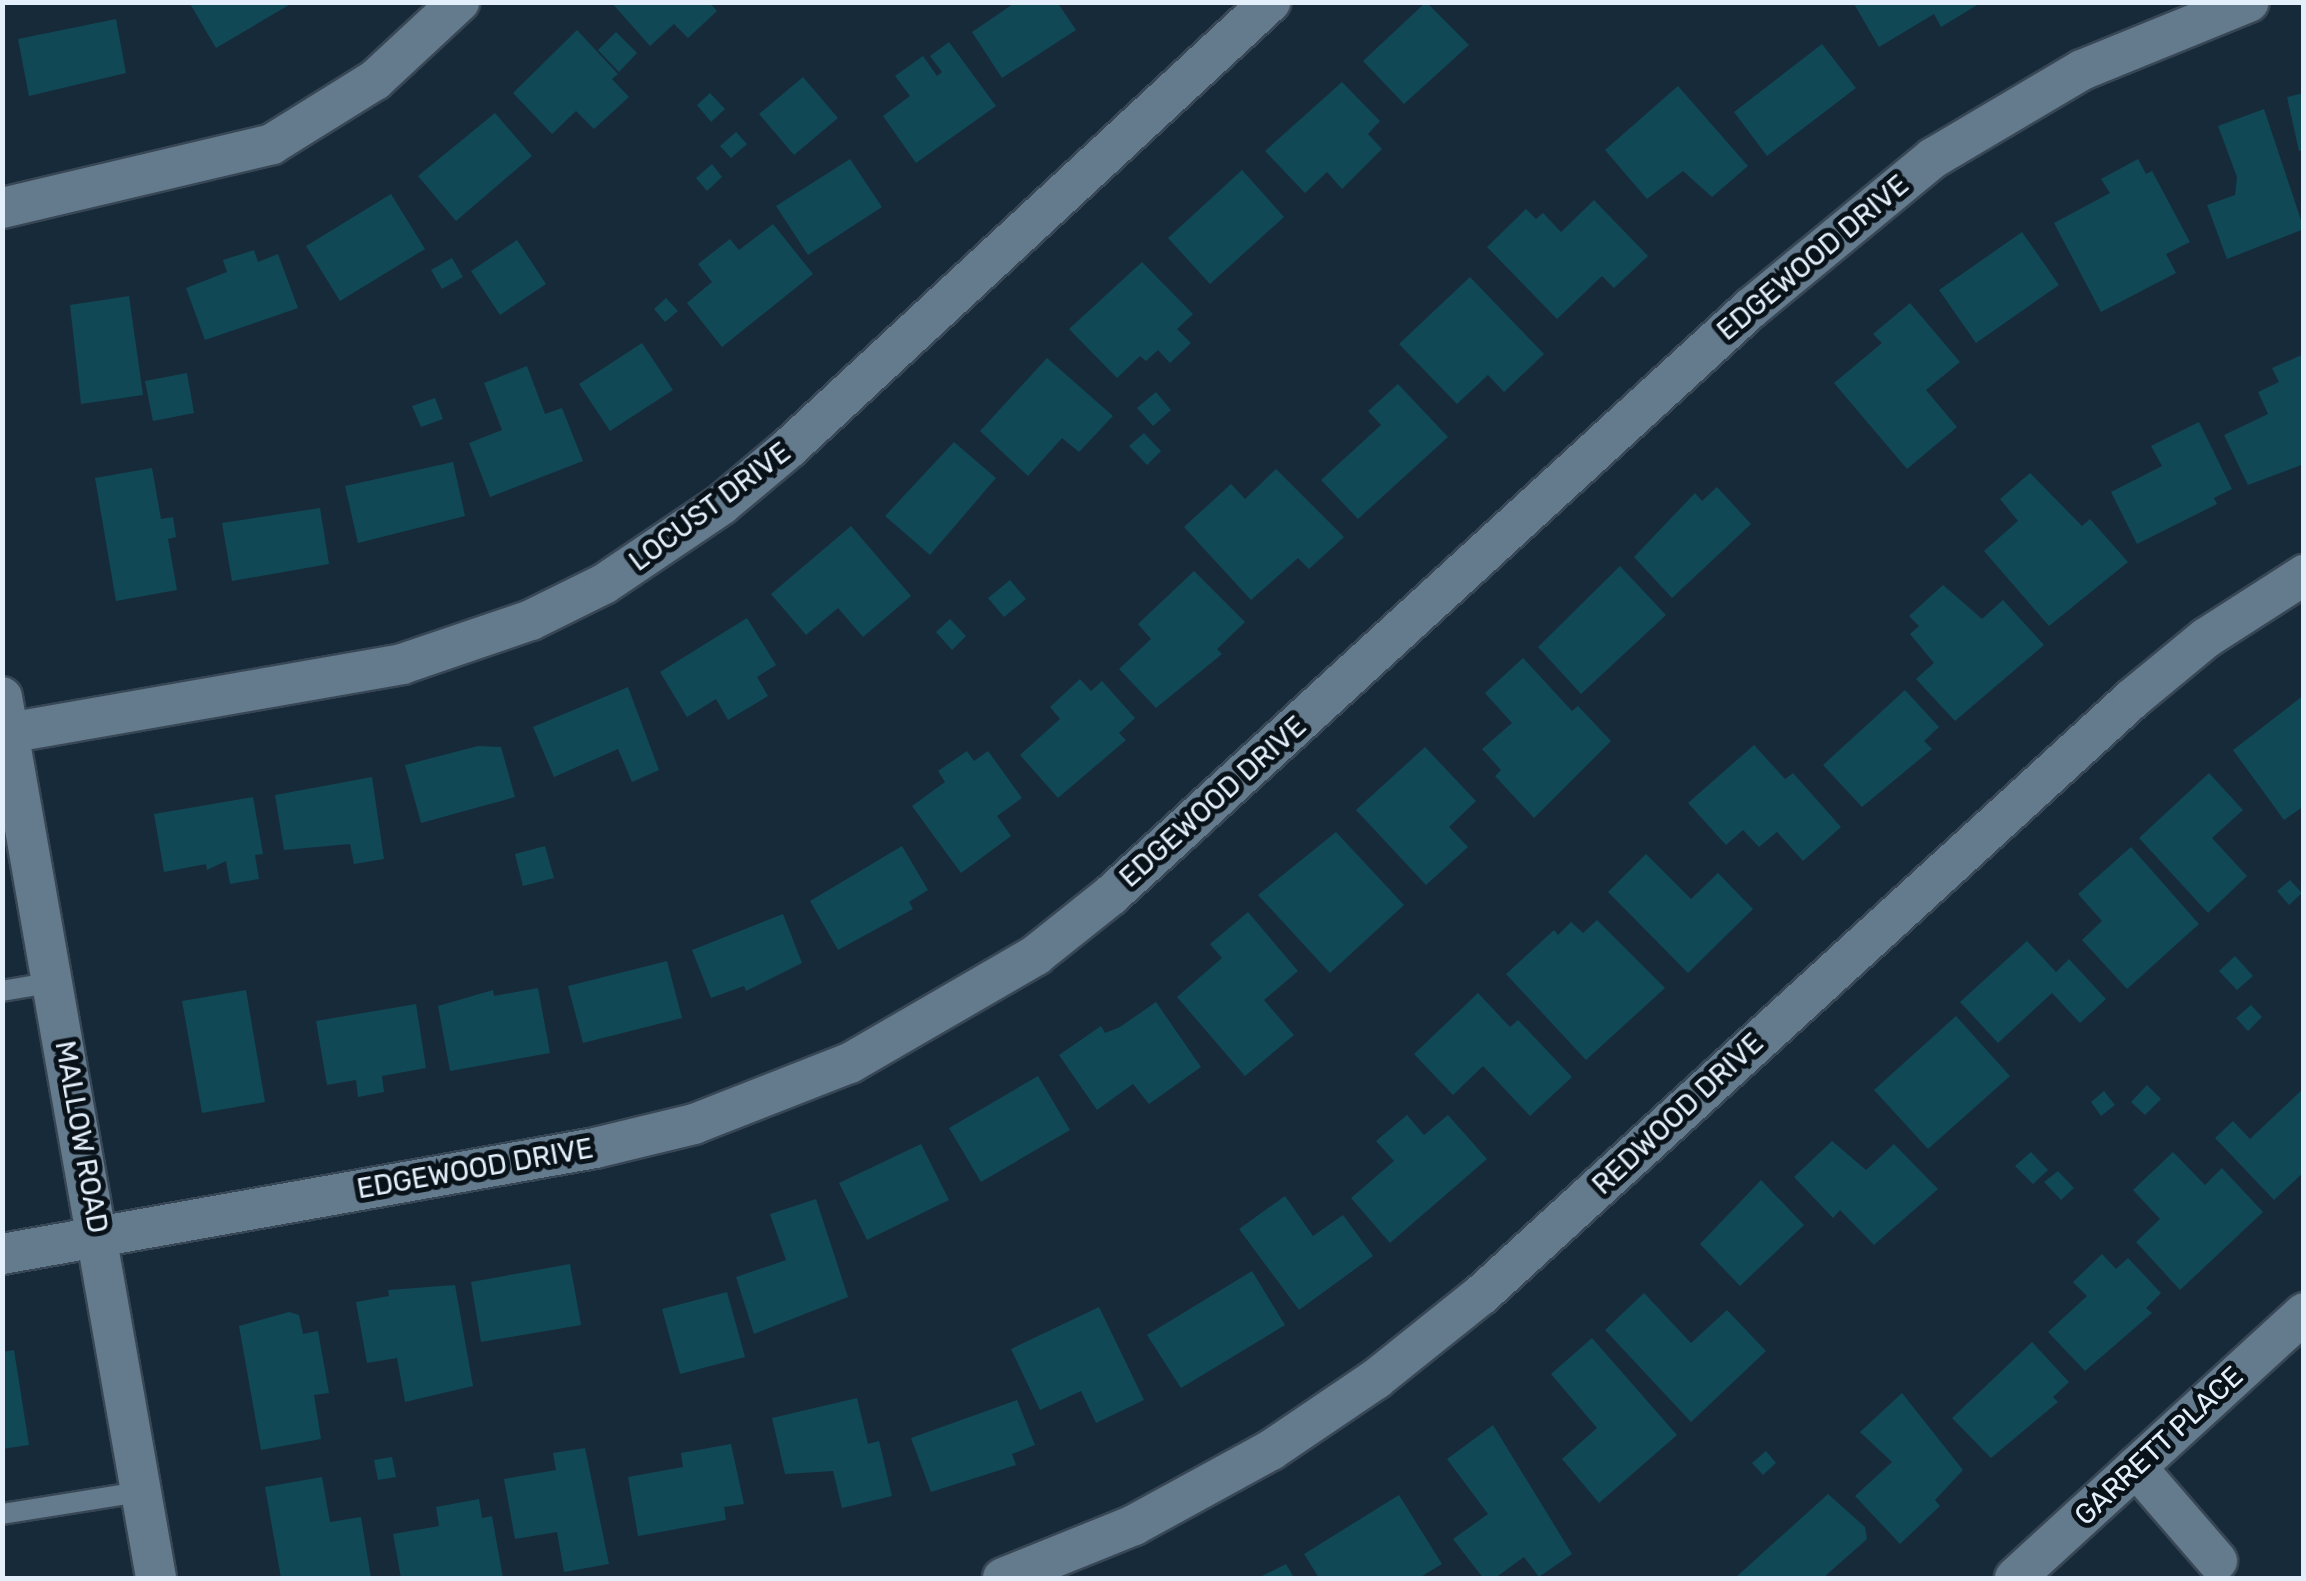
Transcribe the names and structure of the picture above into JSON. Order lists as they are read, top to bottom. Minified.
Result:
{"streets":{"street":["EDGEWOOD DRIVE","LOCUST DRIVE","REDWOOD DRIVE","MALLOW ROAD","GARRETT PLACE"]},"crossings":[["EDGEWOOD DRIVE","MALLOW ROAD"],["LOCUST DRIVE","MALLOW ROAD"]]}
